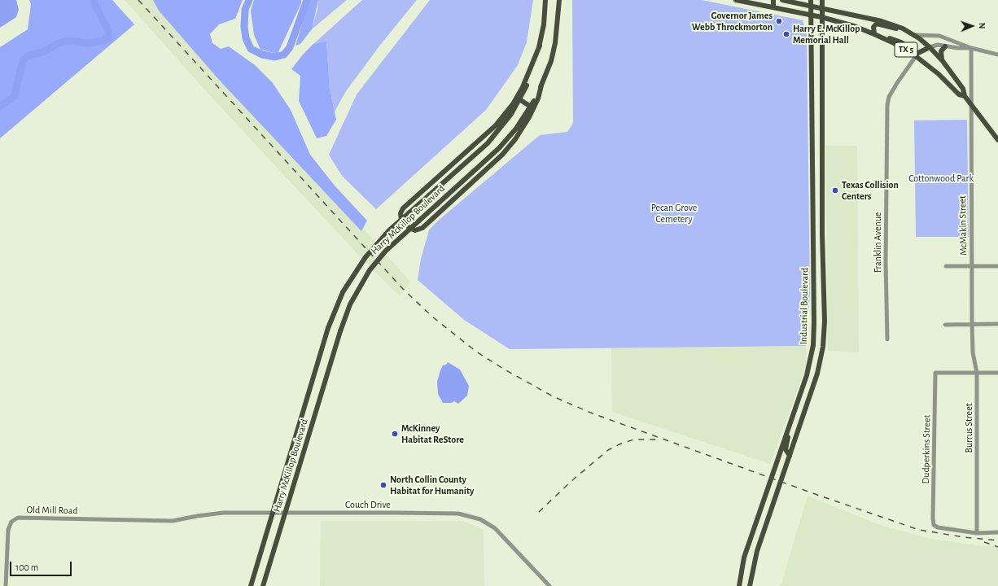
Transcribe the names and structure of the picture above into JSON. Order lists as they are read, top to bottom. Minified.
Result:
{"streets":{"main road":["TX 5","Harry McKillop Boulevard","Industrial Boulevard"],"street":["McMakin Street","Franklin Avenue","Burrus Street","Dudperkins Street","Couch Drive","Old Mill Road"]},"crossings":[["TX 5","McMakin Street"],["TX 5","Franklin Avenue"],["TX 5","Industrial Boulevard"],["Harry McKillop Boulevard","Couch Drive"],["McMakin Street","Burrus Street"],["Burrus Street","Dudperkins Street"],["Couch Drive","Old Mill Road"]],"parks":["Cottonwood Park","Pecan Grove Cemetery"],"places":["Governor James Webb Throckmorton","Harry E. McKillop Memorial Hall","Texas Collision Centers","McKinney Habitat ReStore","North Collin County Habitat for Humanity"],"scale_bar":"100 m","north":"right"}
